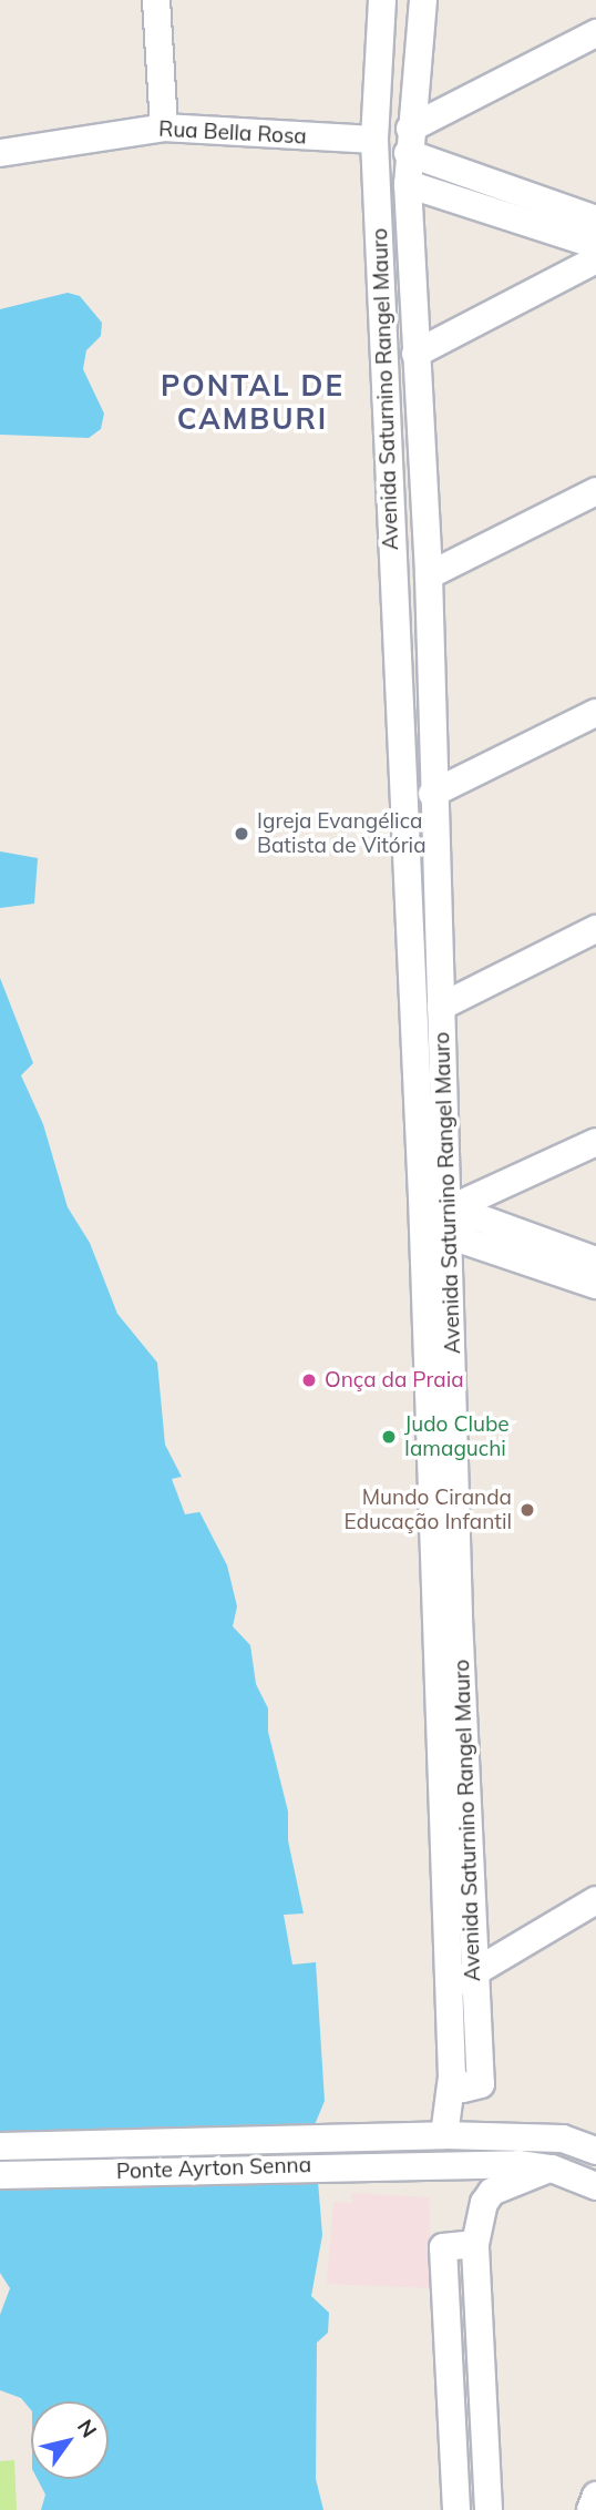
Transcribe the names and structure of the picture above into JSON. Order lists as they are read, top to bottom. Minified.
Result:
{"streets":{"street":["Rua Bella Rosa","Avenida Saturnino Rangel Mauro","Ponte Ayrton Senna"]},"crossings":[["Rua Bella Rosa","Avenida Saturnino Rangel Mauro"],["Avenida Saturnino Rangel Mauro","Ponte Ayrton Senna"]],"districts":["PONTAL DE CAMBURI"],"places":["Igreja Evangélica Batista de Vitória","Onça da Praia","Judo Clube Iamaguchi","Mundo Ciranda Educação Infantil"],"north":"top right"}
